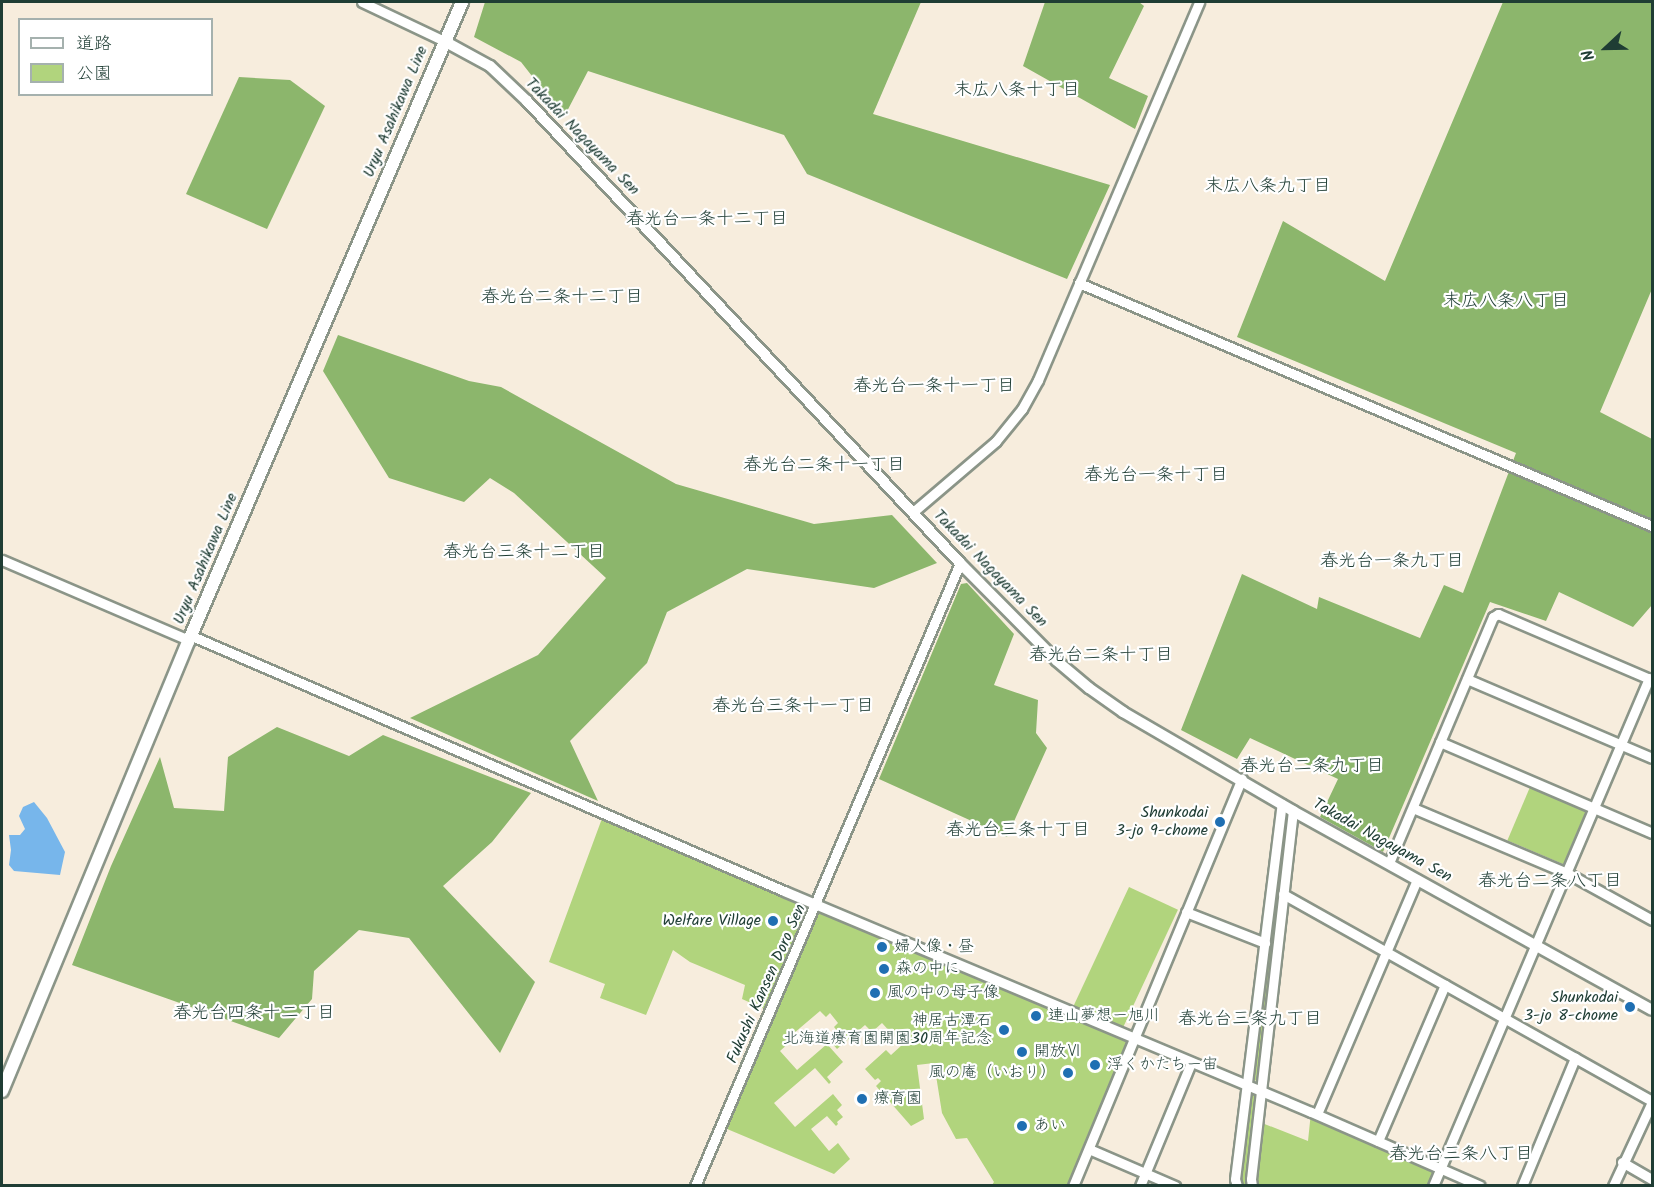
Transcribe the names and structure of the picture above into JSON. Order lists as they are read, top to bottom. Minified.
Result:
{"streets":{"main road":["Uryu Asahikawa Line"],"street":["Takadai Nagayama Sen","Fukushi Kansen Doro Sen"]},"crossings":[["Uryu Asahikawa Line","Takadai Nagayama Sen"]],"districts":["末広八条十丁目","末広八条九丁目","春光台一条十二丁目","春光台二条十二丁目","末広八条八丁目","春光台一条十一丁目","春光台二条十一丁目","春光台一条十丁目","春光台三条十二丁目","春光台一条九丁目","春光台二条十丁目","春光台三条十一丁目","春光台二条九丁目","春光台三条十丁目","春光台二条八丁目","春光台四条十二丁目","春光台三条九丁目","春光台三条八丁目"],"places":["Shunkodai 3-jo 9-chome","Welfare Village","婦人像・昼","森の中に","風の中の母子像","Shunkodai 3-jo 8-chome","連山夢想ー旭川","神居古潭石 北海道療育園開園30周年記念","開放Ⅵ","浮くかたちー宙","風の庵（いおり）","療育園","あい"],"legend":["道路","公園"],"north":"left"}
